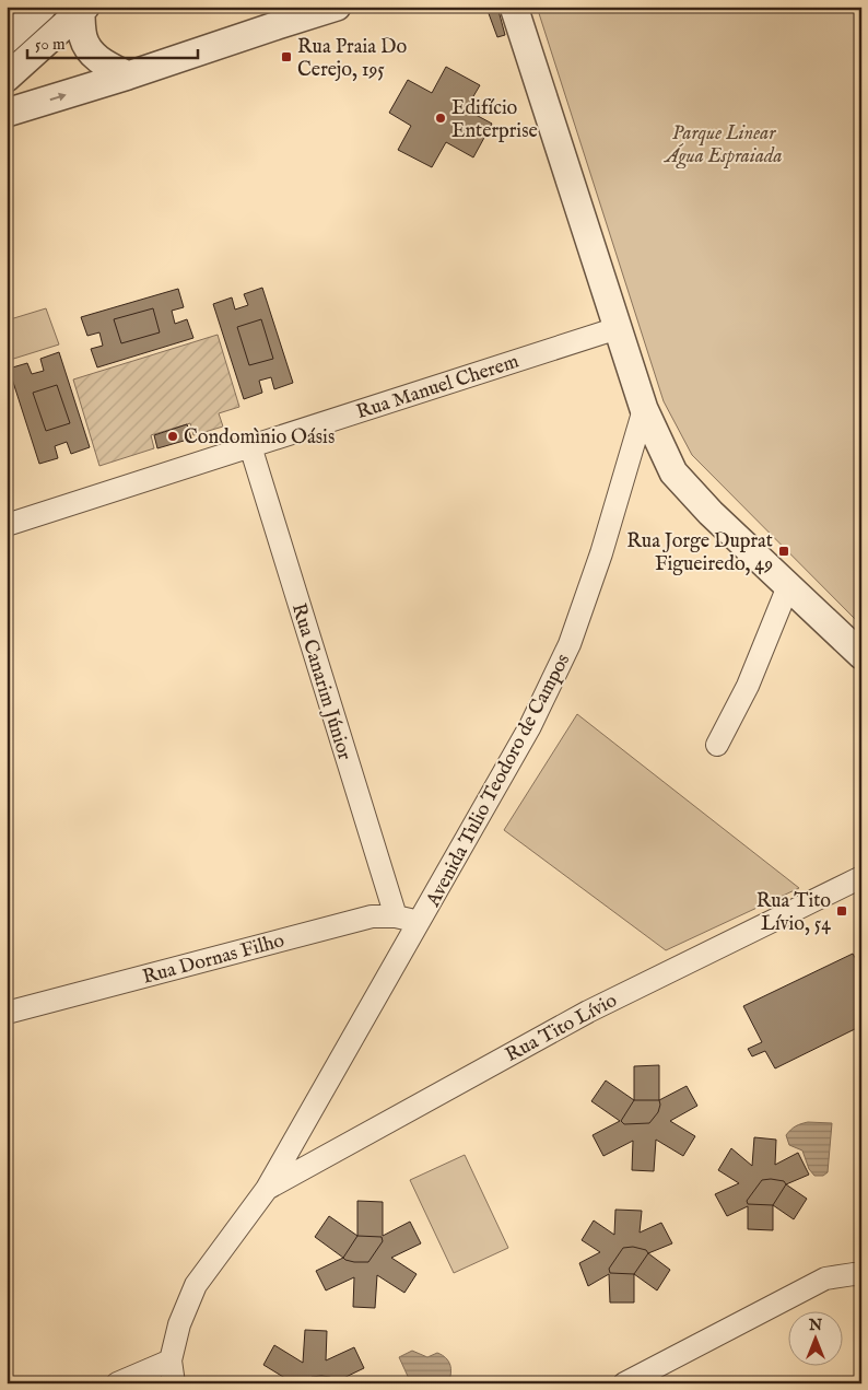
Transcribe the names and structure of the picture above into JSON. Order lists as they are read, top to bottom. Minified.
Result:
{"streets":{"street":["Rua Manuel Cherem","Rua Canarim Júnior","Avenida Tulio Teodoro de Campos","Rua Dornas Filho","Rua Tito Lívio"]},"crossings":[["Rua Manuel Cherem","Rua Canarim Júnior"],["Rua Canarim Júnior","Rua Dornas Filho"],["Avenida Tulio Teodoro de Campos","Rua Dornas Filho"],["Avenida Tulio Teodoro de Campos","Rua Tito Lívio"]],"parks":["Parque Linear Água Espraiada"],"places":{"transit":["Rua Praia Do Cerejo, 195","Rua Jorge Duprat Figueiredo, 49","Rua Tito Lívio, 54"],"other":["Edifício Enterprise","Condomìnio Oásis"]},"scale_bar":"50 m","north":"top"}
